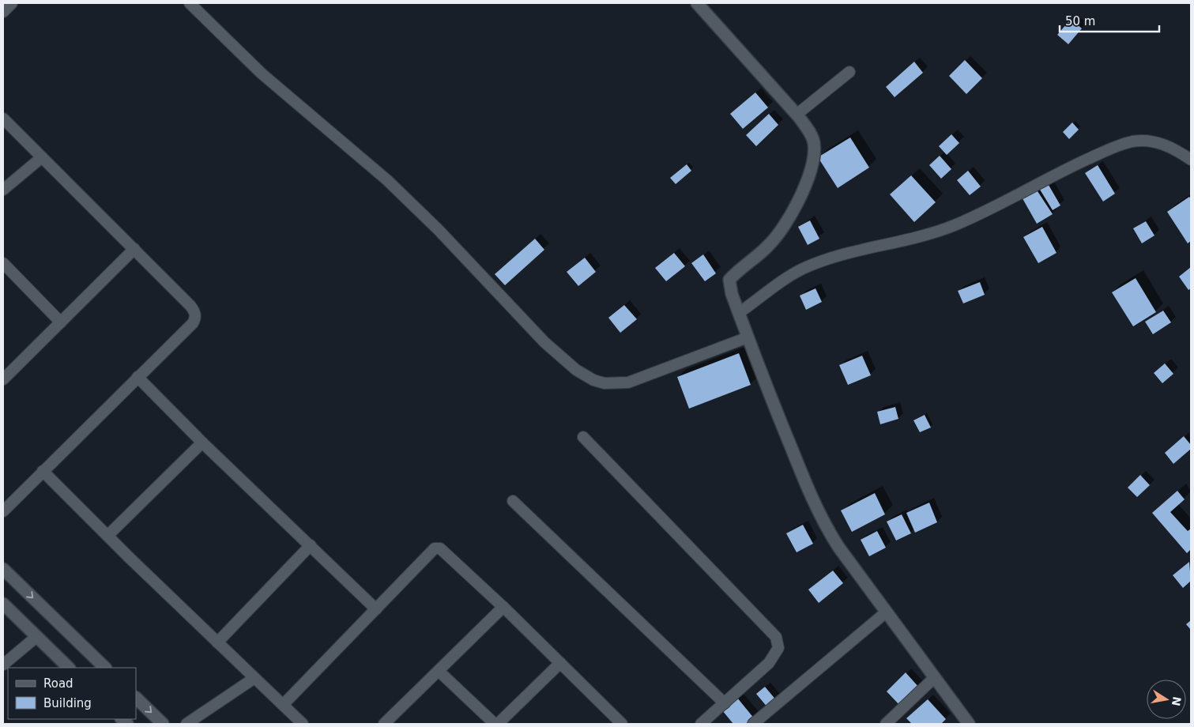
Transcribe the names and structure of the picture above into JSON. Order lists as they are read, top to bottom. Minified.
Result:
{"legend":["Road","Building"],"scale_bar":"50 m","north":"right"}
